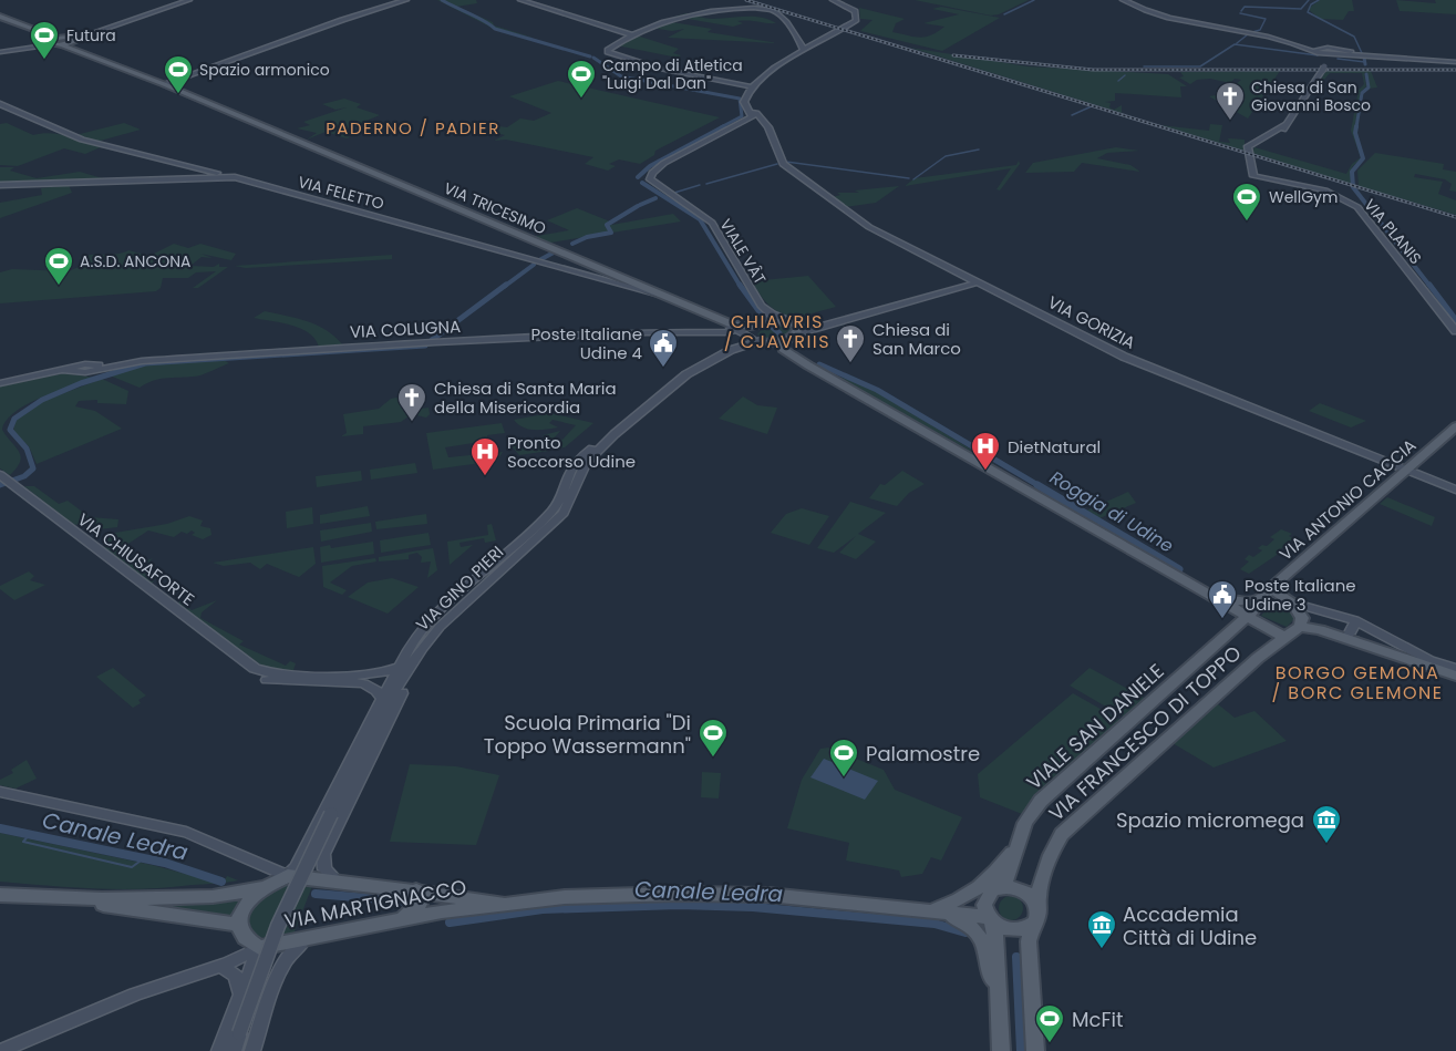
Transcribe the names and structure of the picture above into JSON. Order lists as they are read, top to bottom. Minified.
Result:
{"streets":{"main road":["VIA TRICESIMO","VIA ANTONIO CACCIA","VIALE SAN DANIELE","VIA FRANCESCO DI TOPPO","VIA MARTIGNACCO"],"street":["VIA FELETTO","VIA PLANIS","VIALE VÂT","VIA GORIZIA","VIA COLUGNA","VIA CHIUSAFORTE","VIA GINO PIERI"]},"crossings":[["VIA FELETTO","VIA TRICESIMO"],["VIA TRICESIMO","VIA COLUGNA"],["VIALE VÂT","VIA GORIZIA"],["VIA GORIZIA","VIA ANTONIO CACCIA"],["VIA ANTONIO CACCIA","VIALE SAN DANIELE"],["VIA CHIUSAFORTE","VIA GINO PIERI"],["VIALE SAN DANIELE","VIA FRANCESCO DI TOPPO"],["VIALE SAN DANIELE","VIA MARTIGNACCO"],["VIA FRANCESCO DI TOPPO","VIA MARTIGNACCO"]],"districts":["PADERNO / PADIER","CHIAVRIS / CJAVRIIS","BORGO GEMONA / BORC GLEMONE"],"water":["Roggia di Udine","Canale Ledra"],"places":{"sports":["Futura","Spazio armonico","Campo di Atletica \"Luigi Dal Dan\"","WellGym","A.S.D. ANCONA","Scuola Primaria \"Di Toppo Wassermann\"","Palamostre","McFit"],"church":["Chiesa di San Giovanni Bosco","Chiesa di San Marco","Chiesa di Santa Maria della Misericordia"],"public building":["Poste Italiane Udine 4","Poste Italiane Udine 3"],"hospital":["DietNatural","Pronto Soccorso Udine"],"museum":["Spazio micromega","Accademia Città di Udine"]}}
